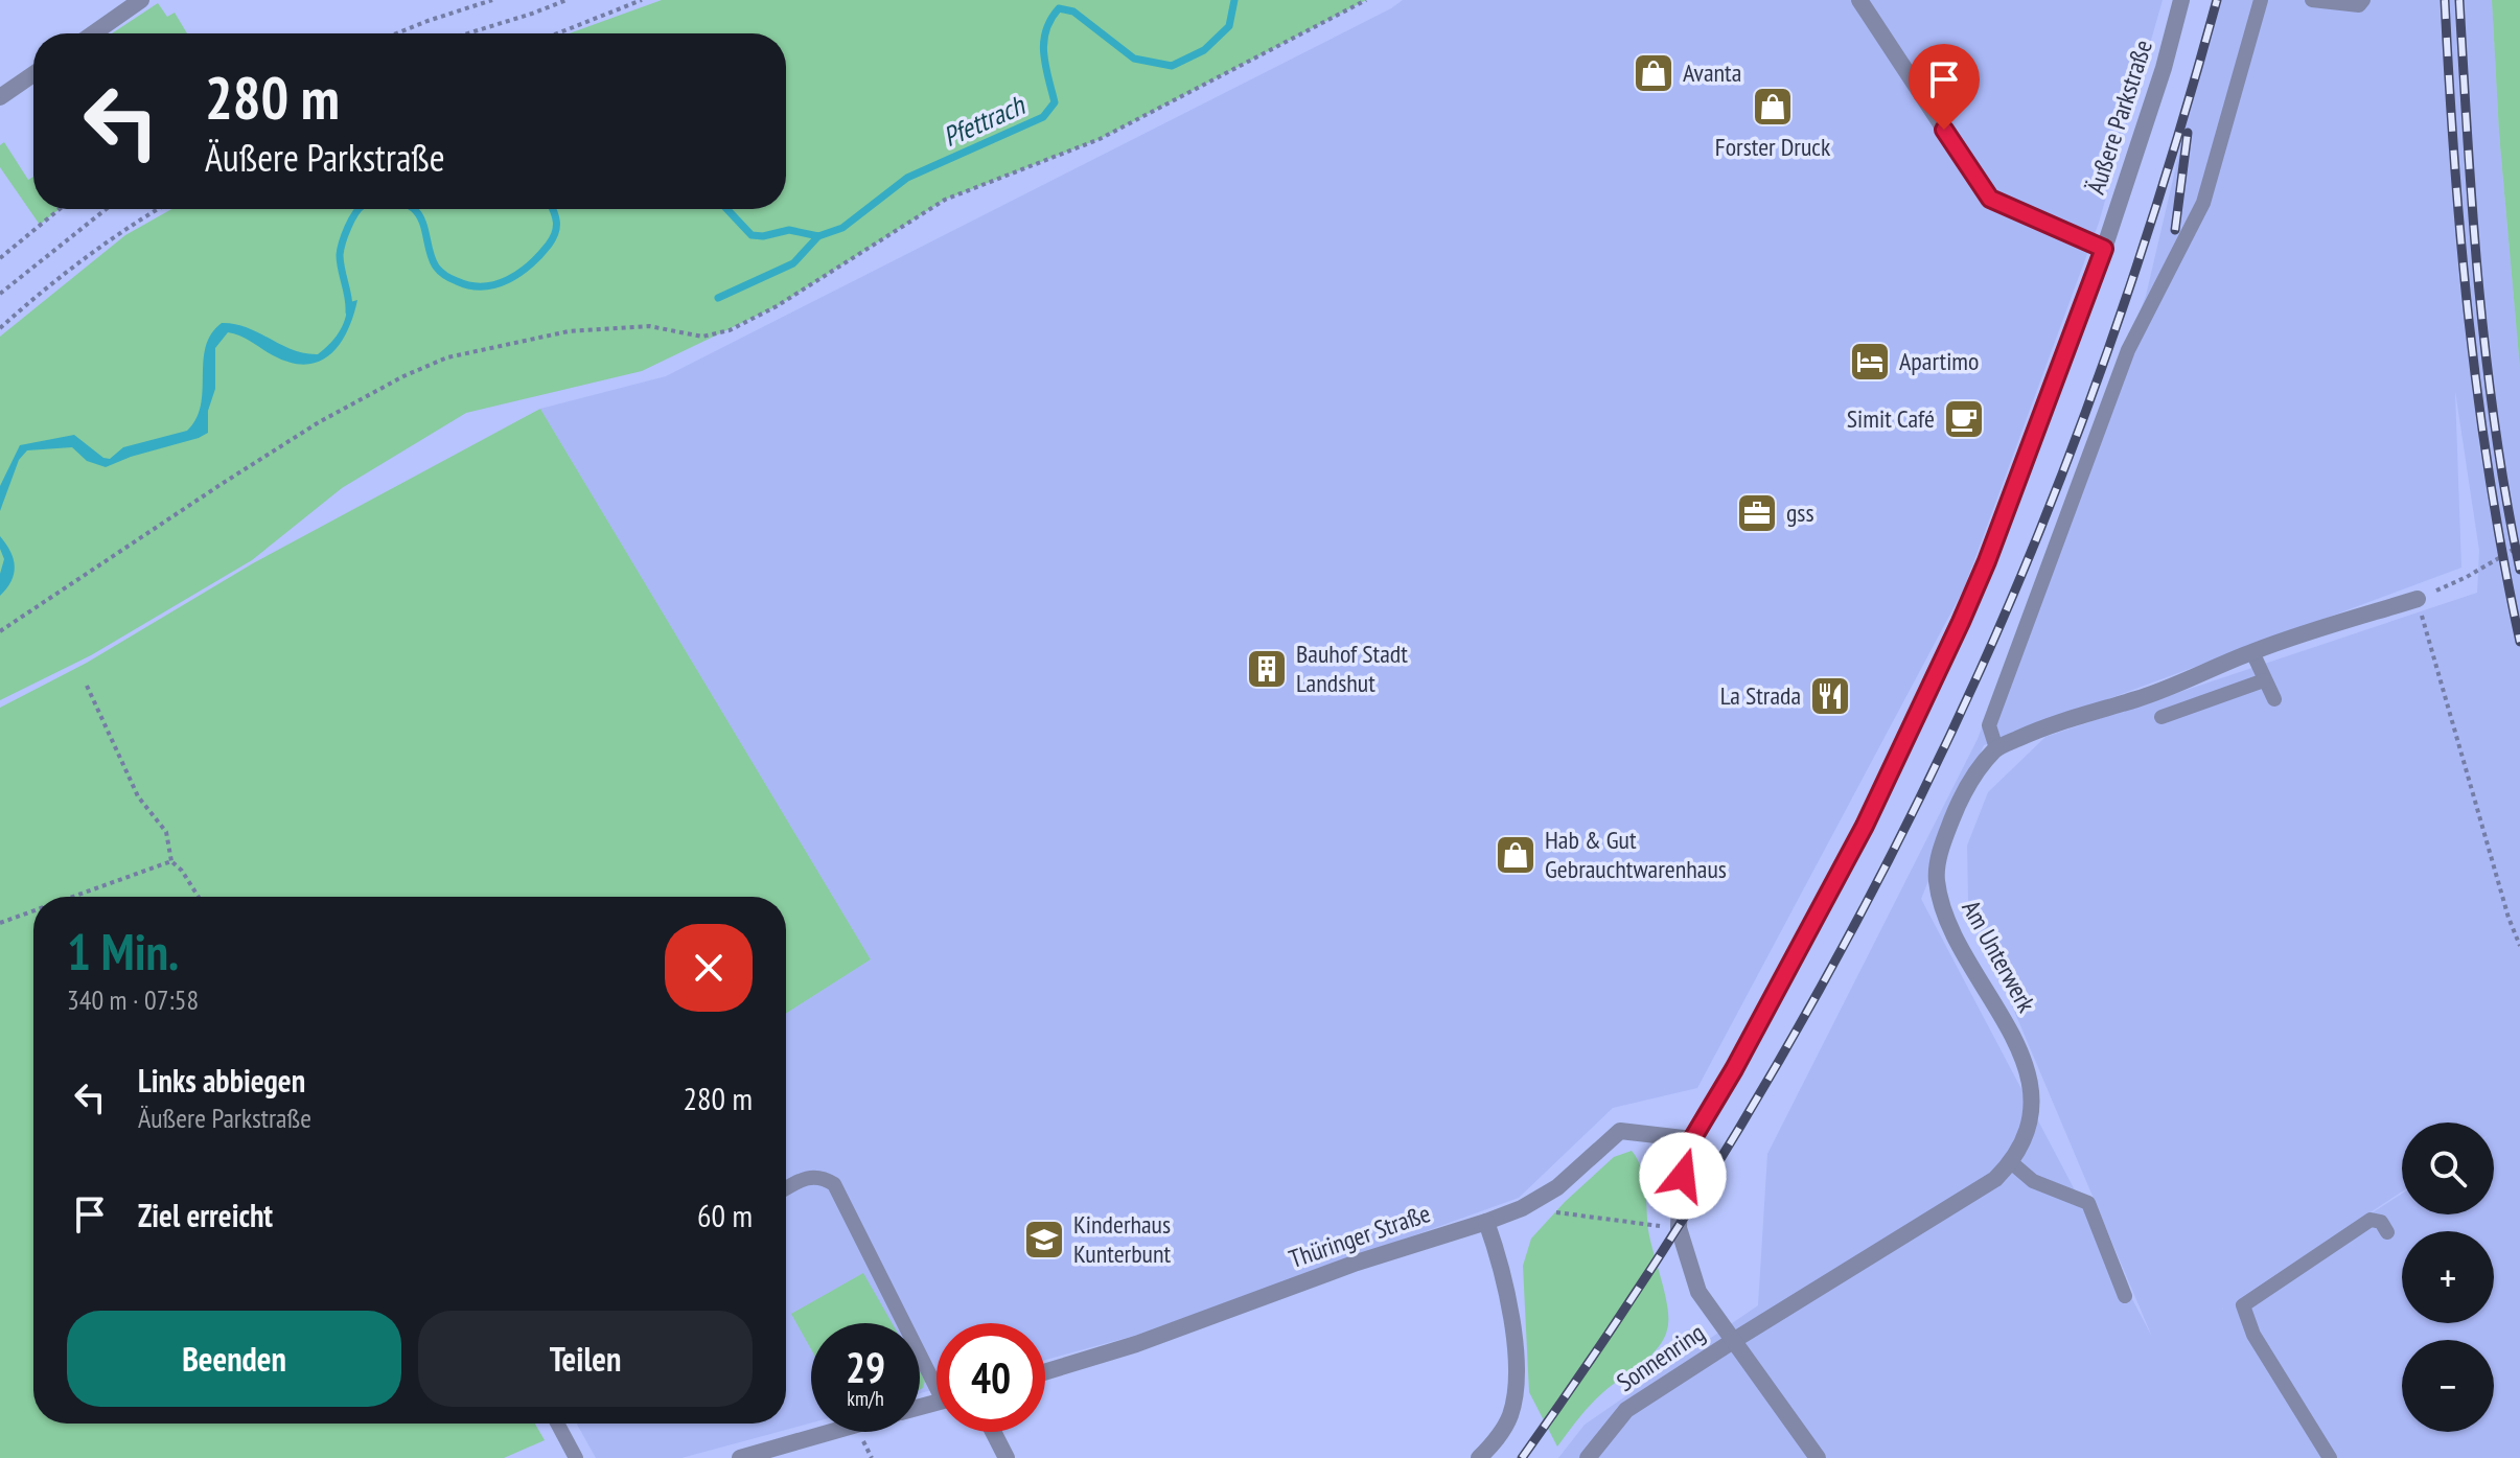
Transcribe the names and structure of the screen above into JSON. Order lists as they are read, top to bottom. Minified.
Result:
{"streets":{"street":["Äußere Parkstraße","Am Unterwerk","Thüringer Straße","Sonnenring"]},"crossings":[["Äußere Parkstraße","Thüringer Straße"],["Äußere Parkstraße","Sonnenring"],["Am Unterwerk","Sonnenring"],["Thüringer Straße","Sonnenring"]],"water":["Pfettrach"],"places":{"shop":["Avanta","Forster Druck","Hab & Gut Gebrauchtwarenhaus"],"hotel":["Apartimo"],"cafe":["Simit Café"],"office":["gss"],"building":["Bauhof Stadt Landshut"],"restaurant":["La Strada"],"school or university":["Kinderhaus Kunterbunt"]},"page":{"turn":["280 m","Äußere Parkstraße"],"heading":["1 Min.","340 m · 07:58"],"list":[{"name":"Links abbiegen","note":"Äußere Parkstraße","value":"280 m"},{"name":"Ziel erreicht","value":"60 m"}],"map_buttons":["+","−"],"buttons":["Beenden","Teilen"],"speed":"29 km/h","limit":"40"}}
